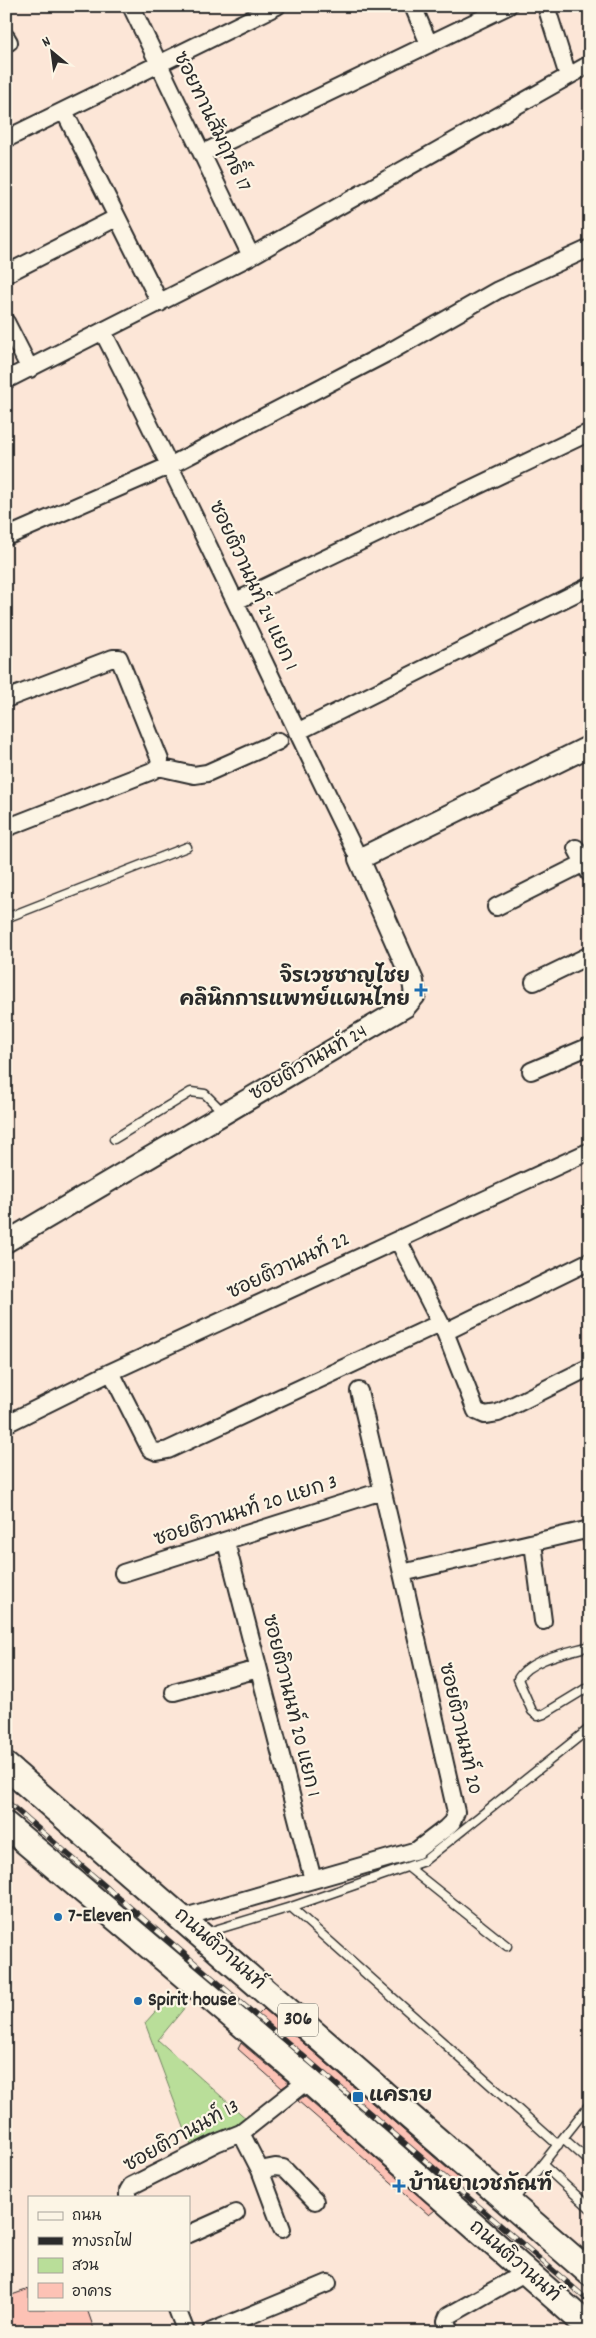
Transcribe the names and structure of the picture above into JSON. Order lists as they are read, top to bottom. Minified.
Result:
{"streets":{"main road":["ถนนติวานนท์","306"],"street":["ซอยทานสัมฤทธิ์ 17","ซอยติวานนท์ 24 แยก 1","ซอยติวานนท์ 24","ซอยติวานนท์ 22","ซอยติวานนท์ 20 แยก 3","ซอยติวานนท์ 20 แยก 1","ซอยติวานนท์ 20","ซอยติวานนท์ 13"]},"crossings":[["ซอยติวานนท์ 24 แยก 1","ซอยติวานนท์ 24"],["ซอยติวานนท์ 20 แยก 3","ซอยติวานนท์ 20 แยก 1"],["ซอยติวานนท์ 20 แยก 3","ซอยติวานนท์ 20"],["ซอยติวานนท์ 20 แยก 1","ซอยติวานนท์ 20"],["ซอยติวานนท์ 20","ถนนติวานนท์"],["ถนนติวานนท์","ซอยติวานนท์ 13"]],"places":{"health":["จิรเวชชาญไชย คลินิกการแพทย์แผนไทย","บ้านยาเวชภัณฑ์"],"other":["7-Eleven","Spirit house"],"transit":["แคราย"]},"legend":["ถนน","ทางรถไฟ","สวน","อาคาร"],"north":"top left"}
